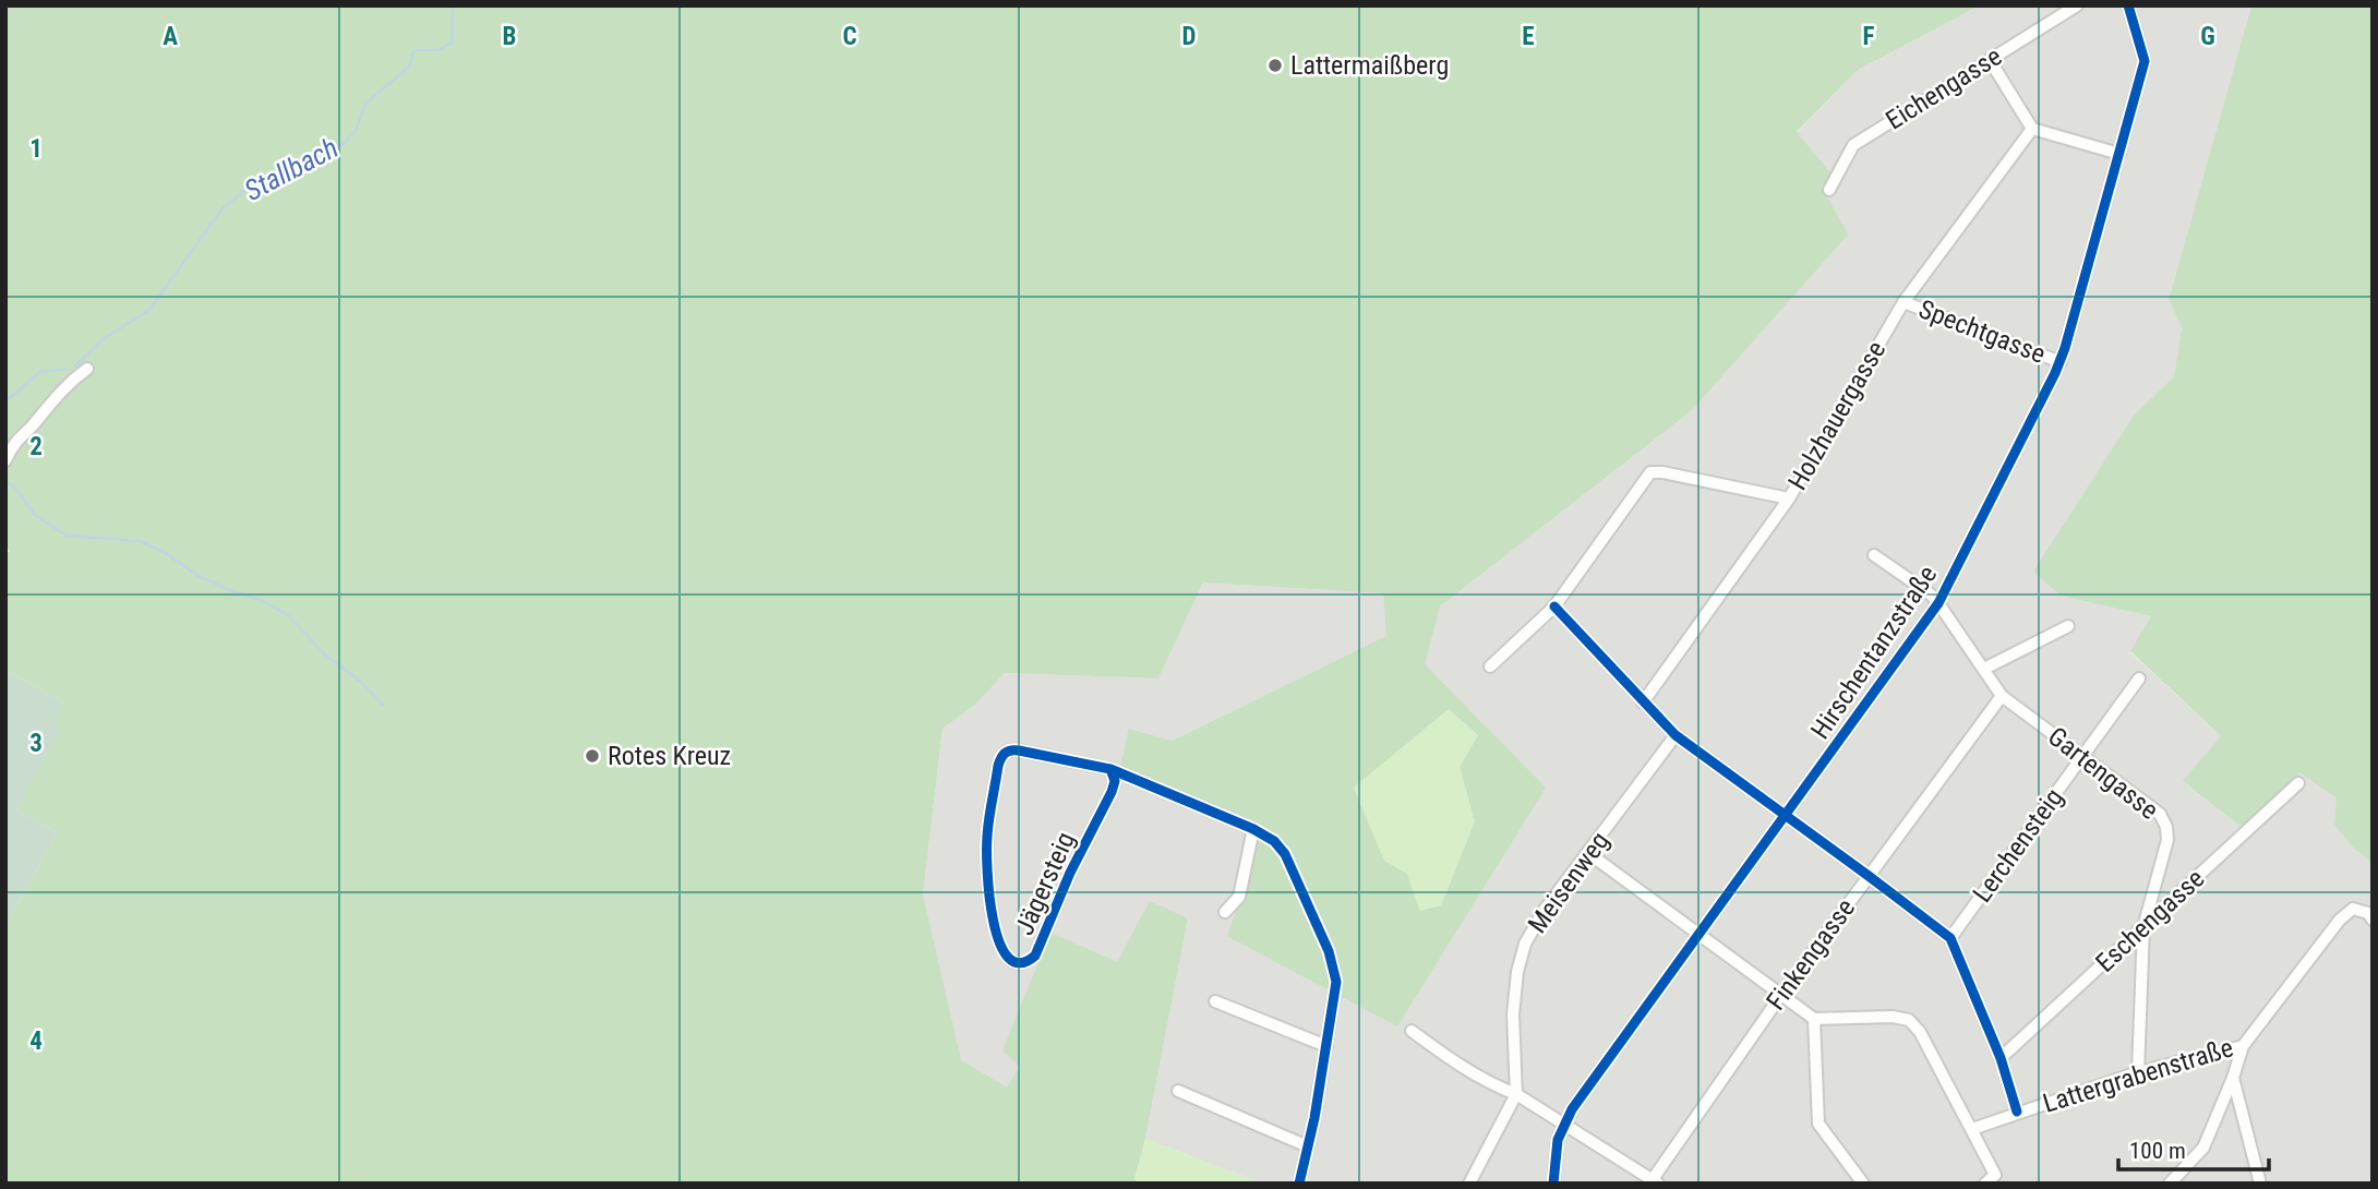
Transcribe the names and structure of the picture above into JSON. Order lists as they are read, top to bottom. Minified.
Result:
{"streets":{"street":["Eichengasse","Spechtgasse","Holzhauergasse","Hirschentanzstraße","Gartengasse","Lerchensteig","Meisenweg","Jägersteig","Eschengasse","Finkengasse","Lattergrabenstraße"]},"crossings":[["Spechtgasse","Holzhauergasse"],["Spechtgasse","Hirschentanzstraße"],["Hirschentanzstraße","Gartengasse"],["Gartengasse","Lerchensteig"],["Gartengasse","Eschengasse"],["Gartengasse","Finkengasse"],["Gartengasse","Lattergrabenstraße"],["Lerchensteig","Lattergrabenstraße"],["Eschengasse","Lattergrabenstraße"]],"water":["Stallbach"],"places":["Lattermaißberg","Rotes Kreuz"],"scale_bar":"100 m","grid":{"columns":["A","B","C","D","E","F","G"],"rows":["1","2","3","4"]}}
